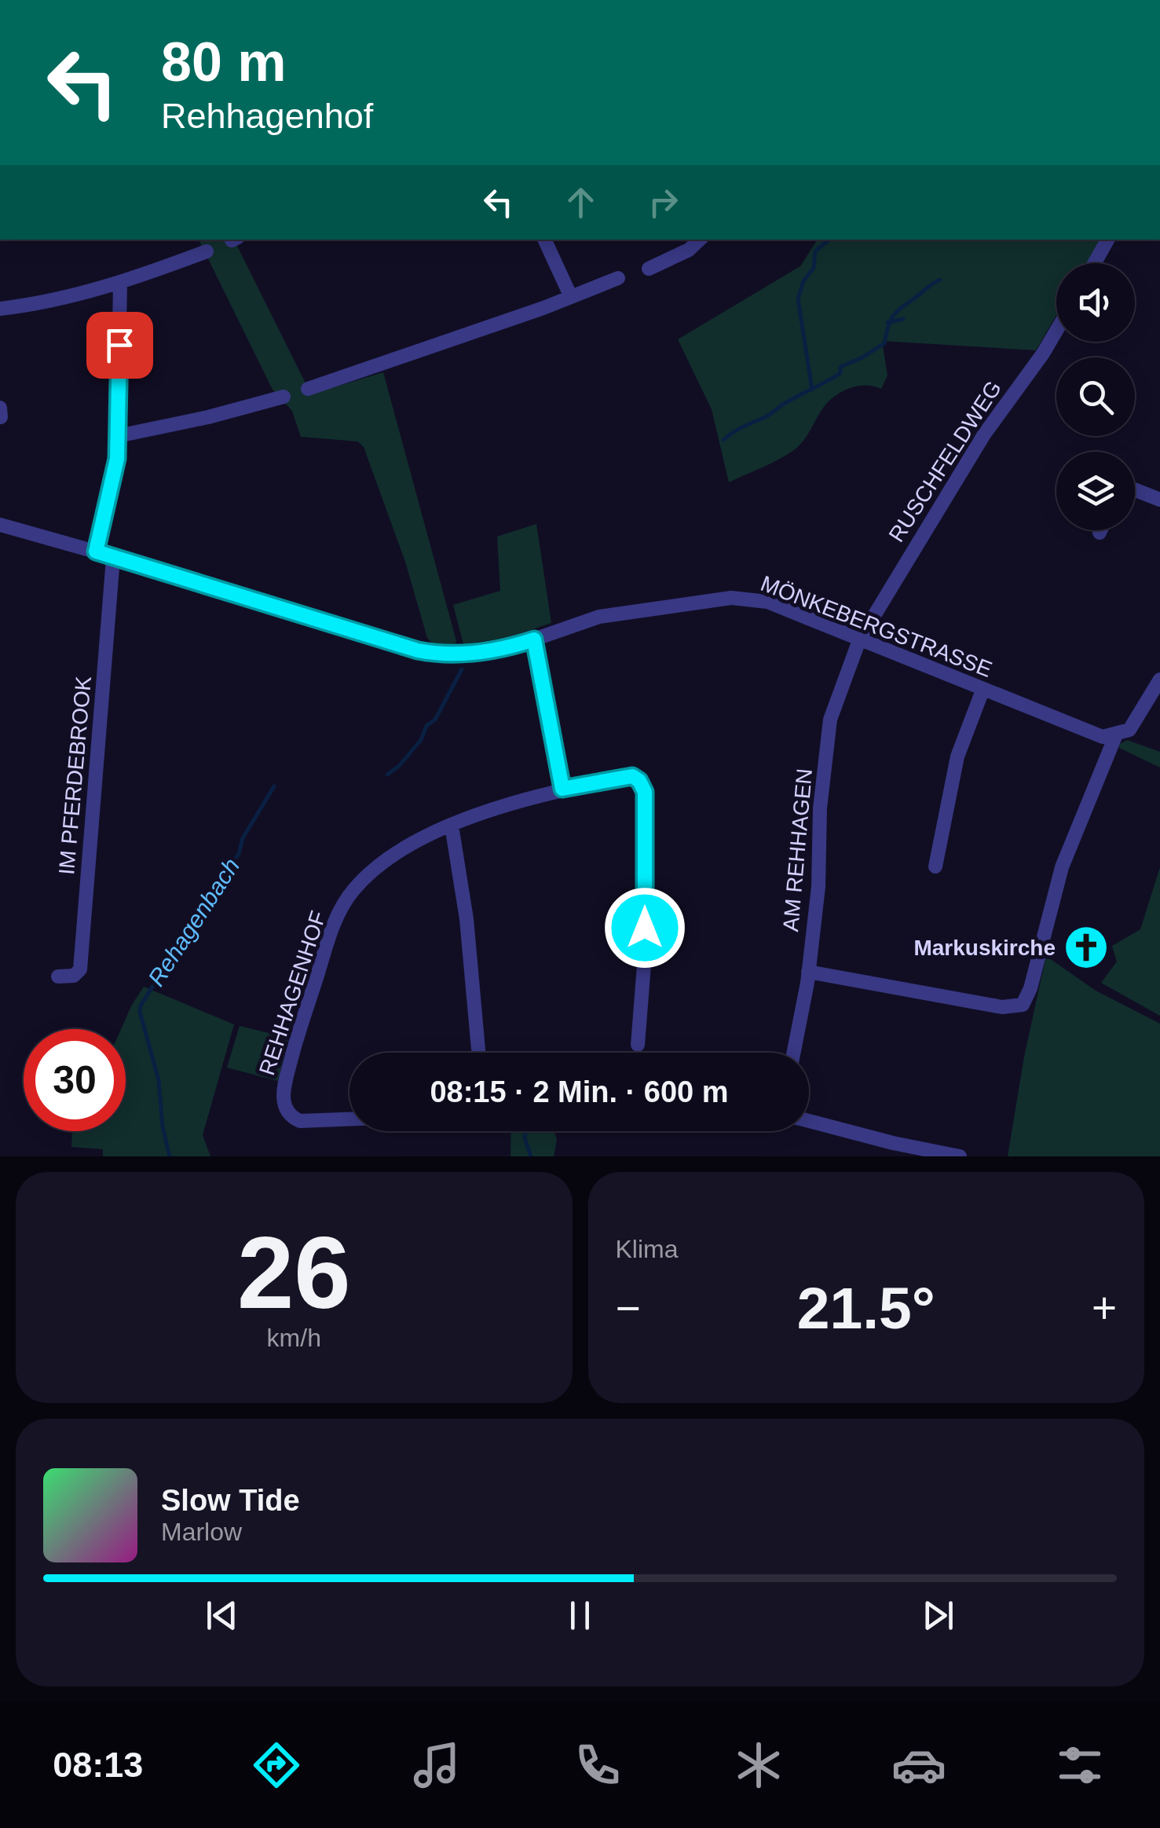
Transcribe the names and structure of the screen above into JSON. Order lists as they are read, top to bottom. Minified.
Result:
{"streets":{"street":["RUSCHFELDWEG","MÖNKEBERGSTRASSE","IM PFERDEBROOK","AM REHHAGEN","REHHAGENHOF"]},"crossings":[["RUSCHFELDWEG","MÖNKEBERGSTRASSE"],["RUSCHFELDWEG","AM REHHAGEN"],["MÖNKEBERGSTRASSE","IM PFERDEBROOK"],["MÖNKEBERGSTRASSE","AM REHHAGEN"]],"water":["Rehagenbach"],"places":{"church":["Markuskirche"]},"page":{"turn":["80 m","Rehhagenhof"],"limit":"30","trip":"08:15 · 2 Min. · 600 m","tile":[["26","km/h"],"Klima"],"heat":["−","21.5°","+"],"song":["Slow Tide","Marlow"],"tabs":"08:13"}}
